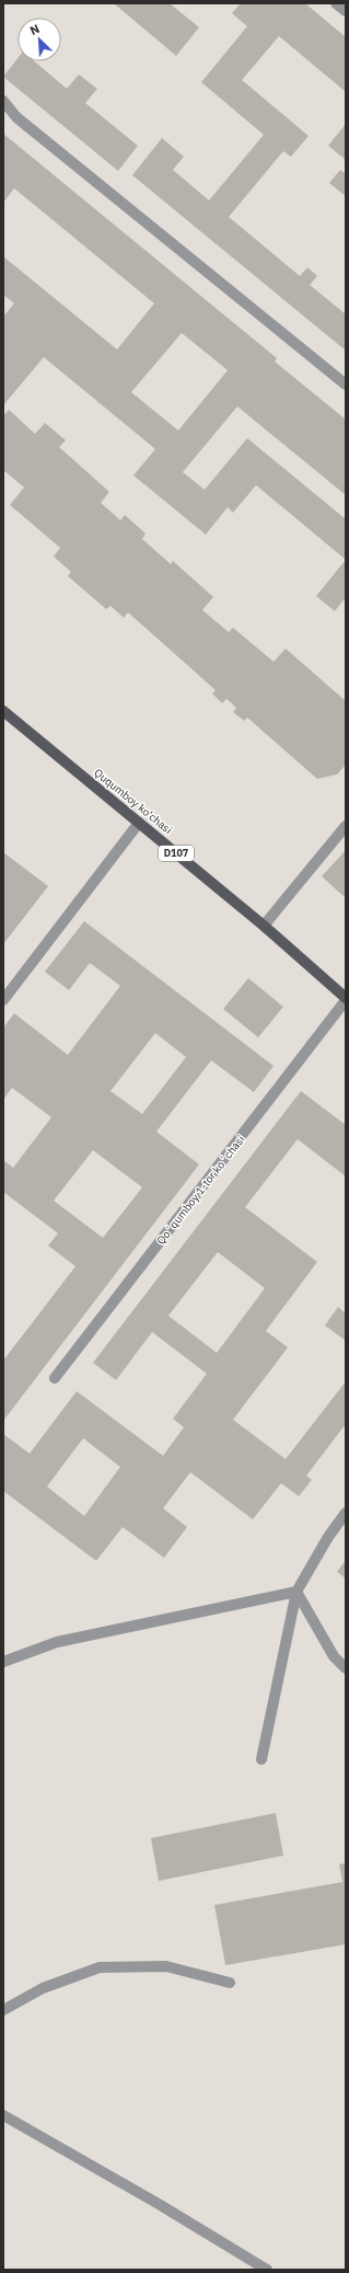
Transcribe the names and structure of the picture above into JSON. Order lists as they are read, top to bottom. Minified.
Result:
{"streets":{"main road":["Ququmboy ko'chasi","D107"],"street":["Qoʻqumboy 1-tor koʼchasi"]},"crossings":[["Ququmboy ko'chasi","Qoʻqumboy 1-tor koʼchasi"]],"north":"top left"}
